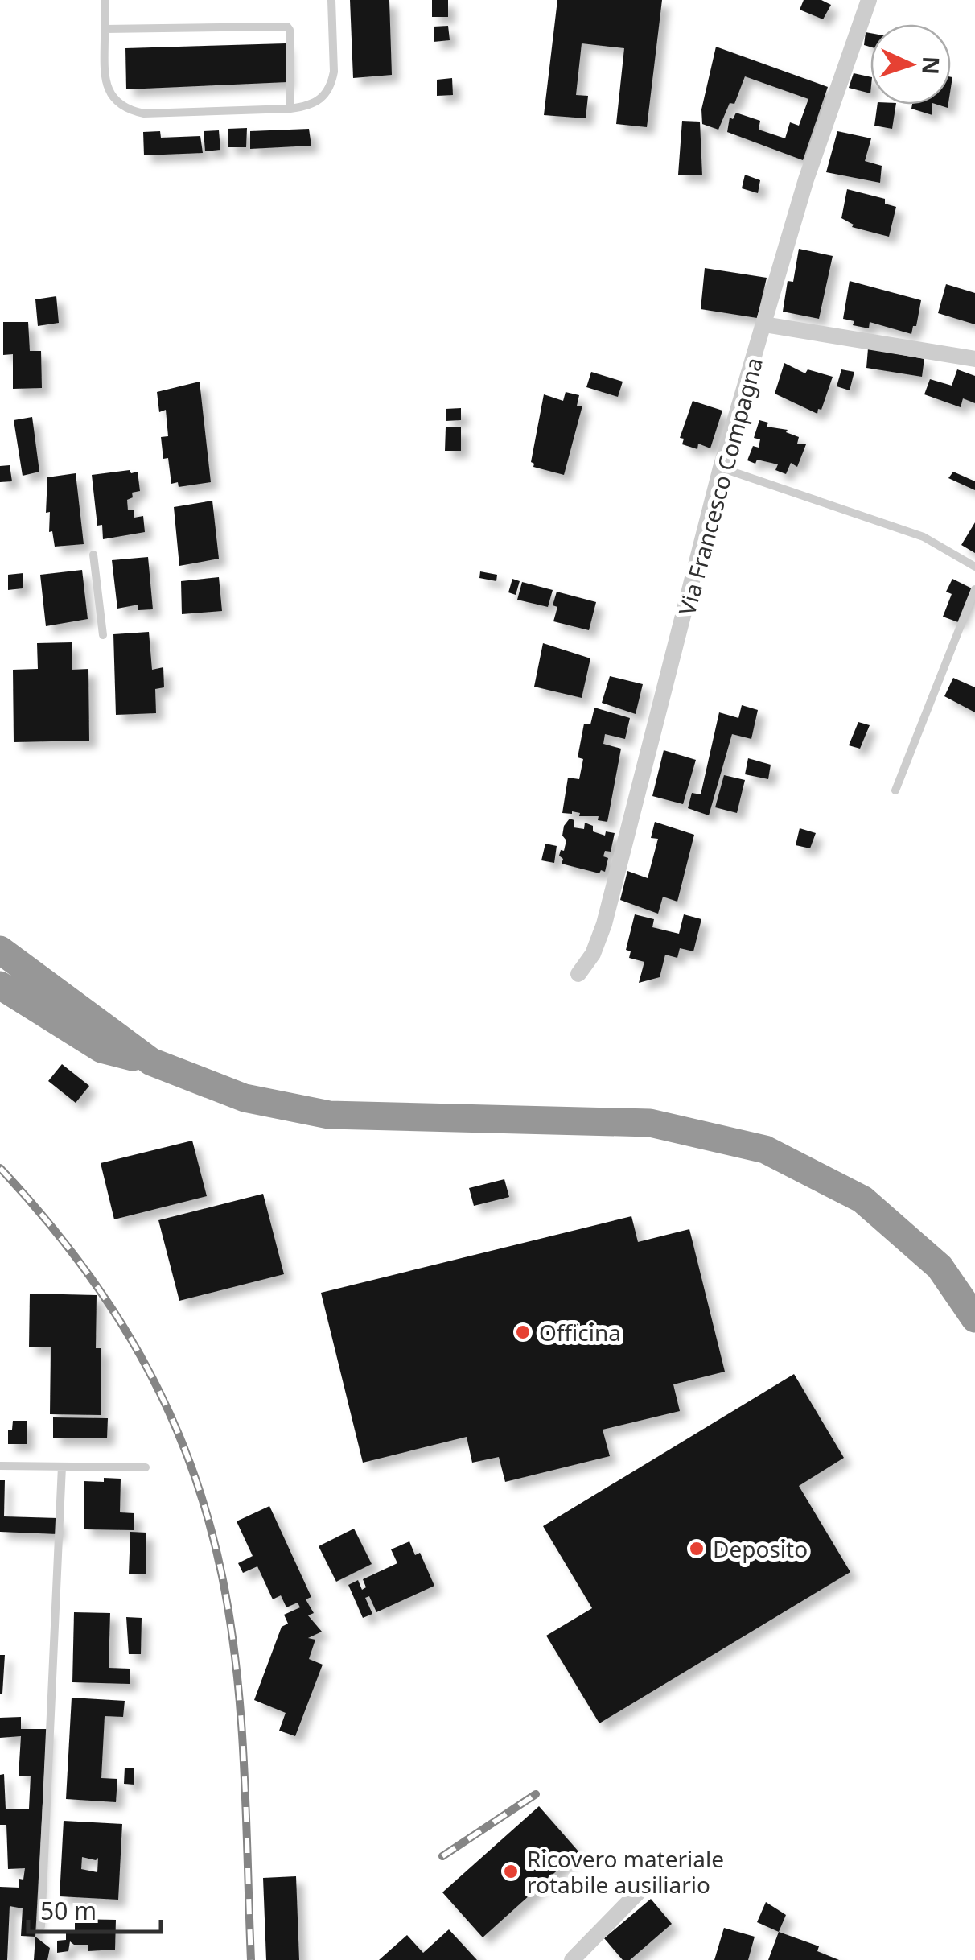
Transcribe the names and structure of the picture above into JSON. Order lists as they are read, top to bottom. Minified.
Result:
{"streets":{"street":["Via Francesco Compagna"]},"places":["Officina","Deposito","Ricovero materiale rotabile ausiliario"],"scale_bar":"50 m","north":"right"}
